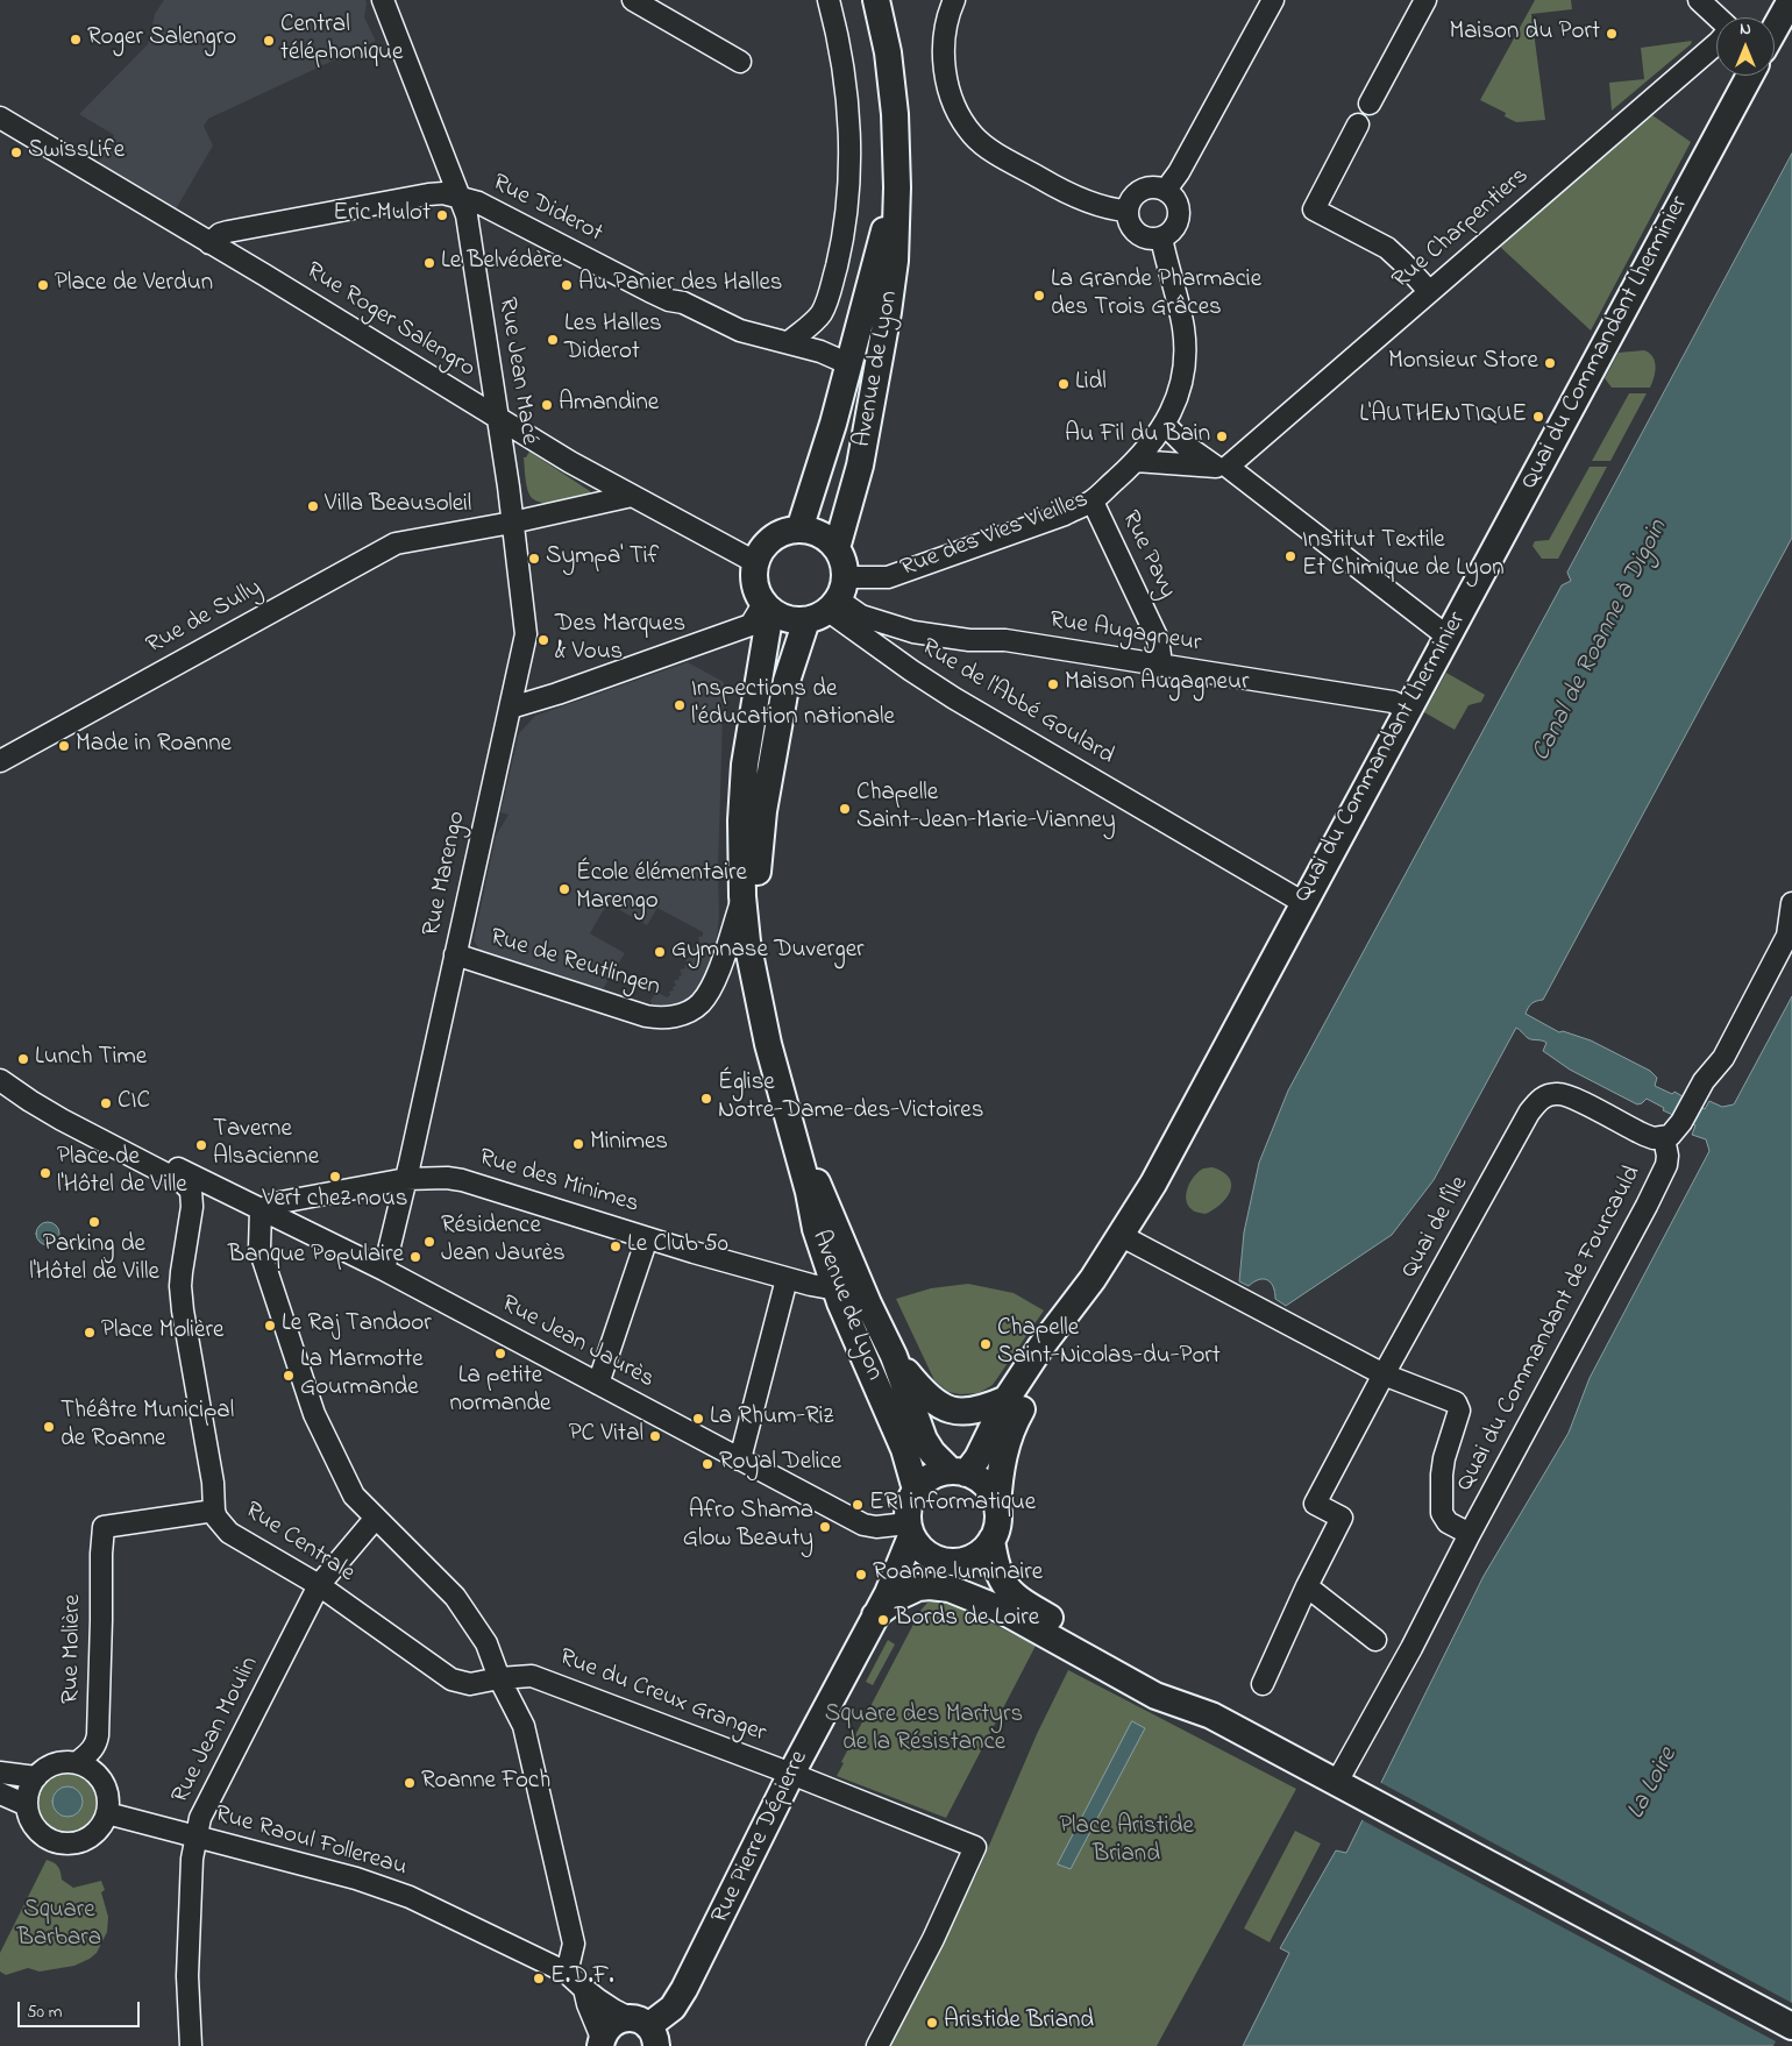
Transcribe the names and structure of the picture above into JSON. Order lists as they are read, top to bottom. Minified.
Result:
{"streets":{"main road":["Quai du Commandant Lherminier","Avenue de Lyon","Rue des Vies Vieilles","Rue Pierre Dépierre"],"street":["Rue Diderot","Rue Charpentiers","Rue Roger Salengro","Rue Jean Macé","Rue Pavy","Rue de Sully","Rue Augagneur","Rue de l'Abbé Goulard","Rue Marengo","Rue de Reutlingen","Rue des Minimes","Quai de l'Île","Quai du Commandant de Fourcauld","Rue Jean Jaurès","Rue Centrale","Rue Molière","Rue du Creux Granger","Rue Jean Moulin","Rue Raoul Follereau"]},"crossings":[["Rue Diderot","Rue Roger Salengro"],["Rue Diderot","Avenue de Lyon"],["Rue Diderot","Rue Jean Macé"],["Rue Roger Salengro","Avenue de Lyon"],["Rue Roger Salengro","Rue Jean Macé"],["Rue Roger Salengro","Rue des Vies Vieilles"],["Rue Roger Salengro","Rue de Sully"],["Rue Roger Salengro","Rue Augagneur"],["Rue Roger Salengro","Rue de l'Abbé Goulard"],["Quai du Commandant Lherminier","Avenue de Lyon"],["Quai du Commandant Lherminier","Rue Augagneur"],["Quai du Commandant Lherminier","Rue de l'Abbé Goulard"],["Quai du Commandant Lherminier","Rue Jean Jaurès"],["Quai du Commandant Lherminier","Rue Pierre Dépierre"],["Avenue de Lyon","Rue des Vies Vieilles"],["Avenue de Lyon","Rue Augagneur"],["Avenue de Lyon","Rue de l'Abbé Goulard"],["Avenue de Lyon","Rue de Reutlingen"],["Avenue de Lyon","Rue des Minimes"],["Avenue de Lyon","Rue Jean Jaurès"],["Avenue de Lyon","Rue Pierre Dépierre"],["Rue Jean Macé","Rue Marengo"],["Rue des Vies Vieilles","Rue Pavy"],["Rue des Vies Vieilles","Rue Augagneur"],["Rue des Vies Vieilles","Rue de l'Abbé Goulard"],["Rue Pavy","Rue Augagneur"],["Rue de Sully","Rue Marengo"],["Rue Augagneur","Rue de l'Abbé Goulard"],["Rue Marengo","Rue de Reutlingen"],["Rue Marengo","Rue des Minimes"],["Rue Marengo","Rue Jean Jaurès"],["Rue des Minimes","Rue Jean Jaurès"],["Quai de l'Île","Quai du Commandant de Fourcauld"],["Rue Jean Jaurès","Rue Pierre Dépierre"],["Rue Centrale","Rue Molière"],["Rue Centrale","Rue du Creux Granger"],["Rue Centrale","Rue Jean Moulin"],["Rue Molière","Rue Raoul Follereau"],["Rue du Creux Granger","Rue Pierre Dépierre"],["Rue Jean Moulin","Rue Raoul Follereau"],["Rue Pierre Dépierre","Rue Raoul Follereau"]],"water":["Canal de Roanne à Digoin","La Loire"],"parks":["Square des Martyrs de la Résistance","Place Aristide Briand","Square Barbara"],"places":["Maison du Port","Roger Salengro","Central téléphonique","SwissLife","Eric Mulot","Le Belvédère","Place de Verdun","Au Panier des Halles","La Grande Pharmacie des Trois Grâces","Les Halles Diderot","Monsieur Store","Lidl","Amandine","L'AUTHENTIQUE","Au Fil du Bain","Villa Beausoleil","Institut Textile Et Chimique de Lyon","Sympa' Tif","Des Marques & Vous","Maison Augagneur","Inspections de l'éducation nationale","Made in Roanne","Chapelle Saint-Jean-Marie-Vianney","École élémentaire Marengo","Gymnase Duverger","Lunch Time","Église Notre-Dame-des-Victoires","CIC","Minimes","Taverne Alsacienne","Place de l'Hôtel de Ville","Vert chez nous","Parking de l'Hôtel de Ville","Résidence Jean Jaurès","Le Club 50","Banque Populaire","Le Raj Tandoor","Place Molière","Chapelle Saint-Nicolas-du-Port","La petite normande","La Marmotte Gourmande","La Rhum-Riz","Théâtre Municipal de Roanne","PC Vital","Royal Delice","ERI informatique","Afro Shama Glow Beauty","Roanne luminaire","Bords de Loire","Roanne Foch","E.D.F.","Aristide Briand"],"scale_bar":"50 m","north":"top"}
